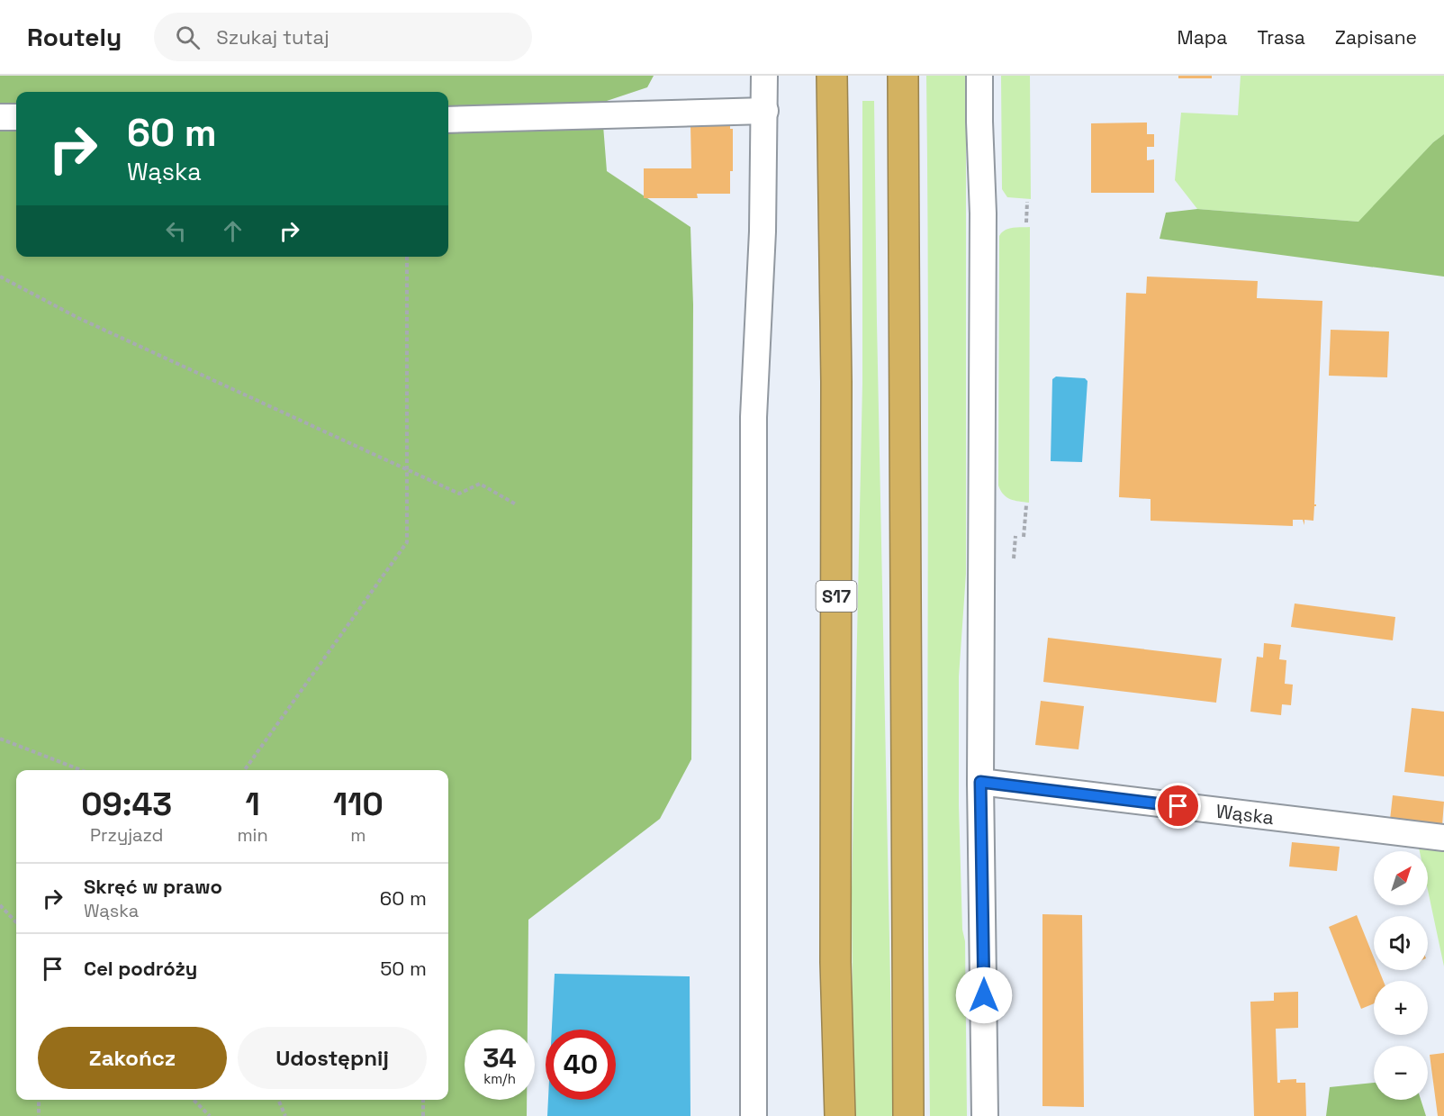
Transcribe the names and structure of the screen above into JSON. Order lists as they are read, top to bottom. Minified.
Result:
{"streets":{"highway":["S17"],"street":["Wąska"]},"north":"top right","page":{"header":"Routely","search":"Szukaj tutaj","nav":["Mapa","Trasa","Zapisane"],"turn":["60 m","Wąska"],"eta":["09:43","Przyjazd","1","min","110","m"],"map_buttons":["+","−"],"list":[{"name":"Skręć w prawo","note":"Wąska","value":"60 m"},{"name":"Cel podróży","value":"50 m"}],"buttons":["Zakończ","Udostępnij"],"speed":"34 km/h","limit":"40"}}
